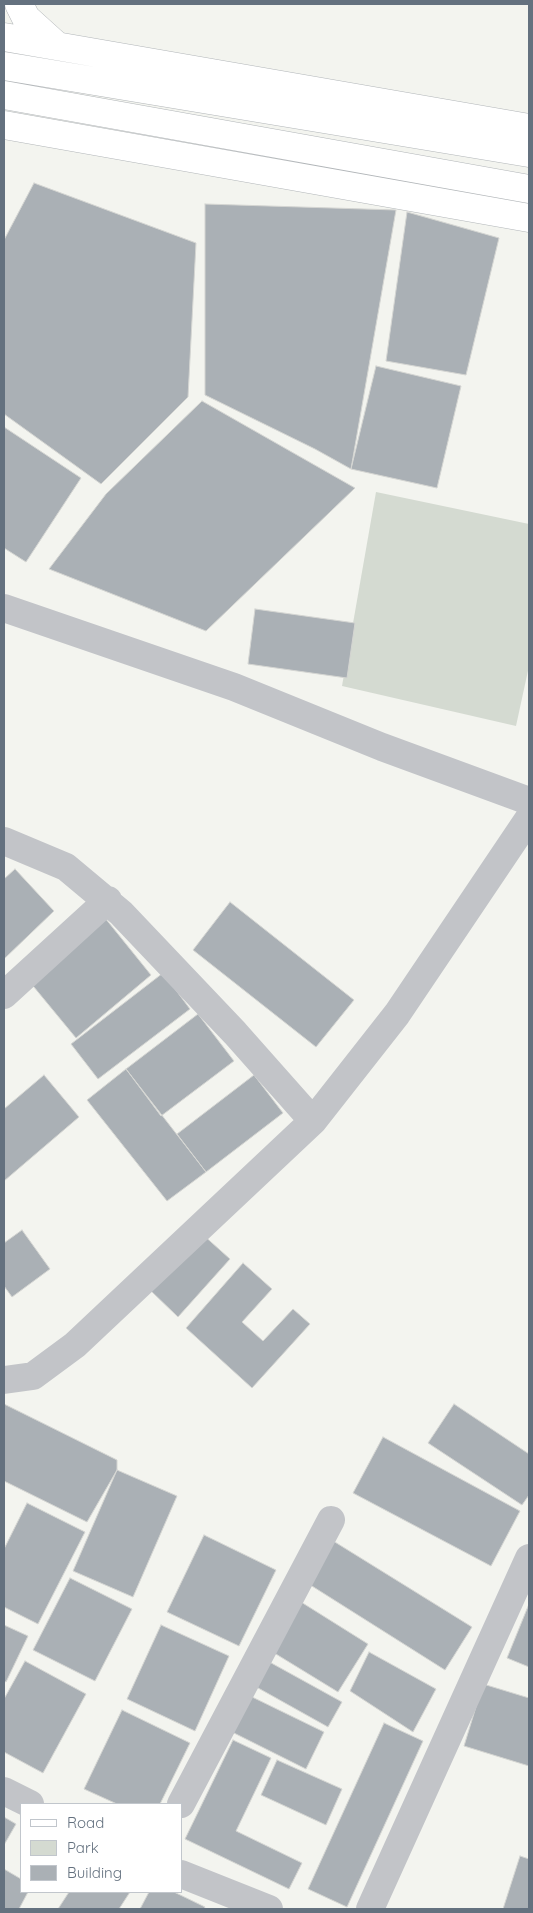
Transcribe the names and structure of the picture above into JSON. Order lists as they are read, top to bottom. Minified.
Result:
{"legend":["Road","Park","Building"]}
